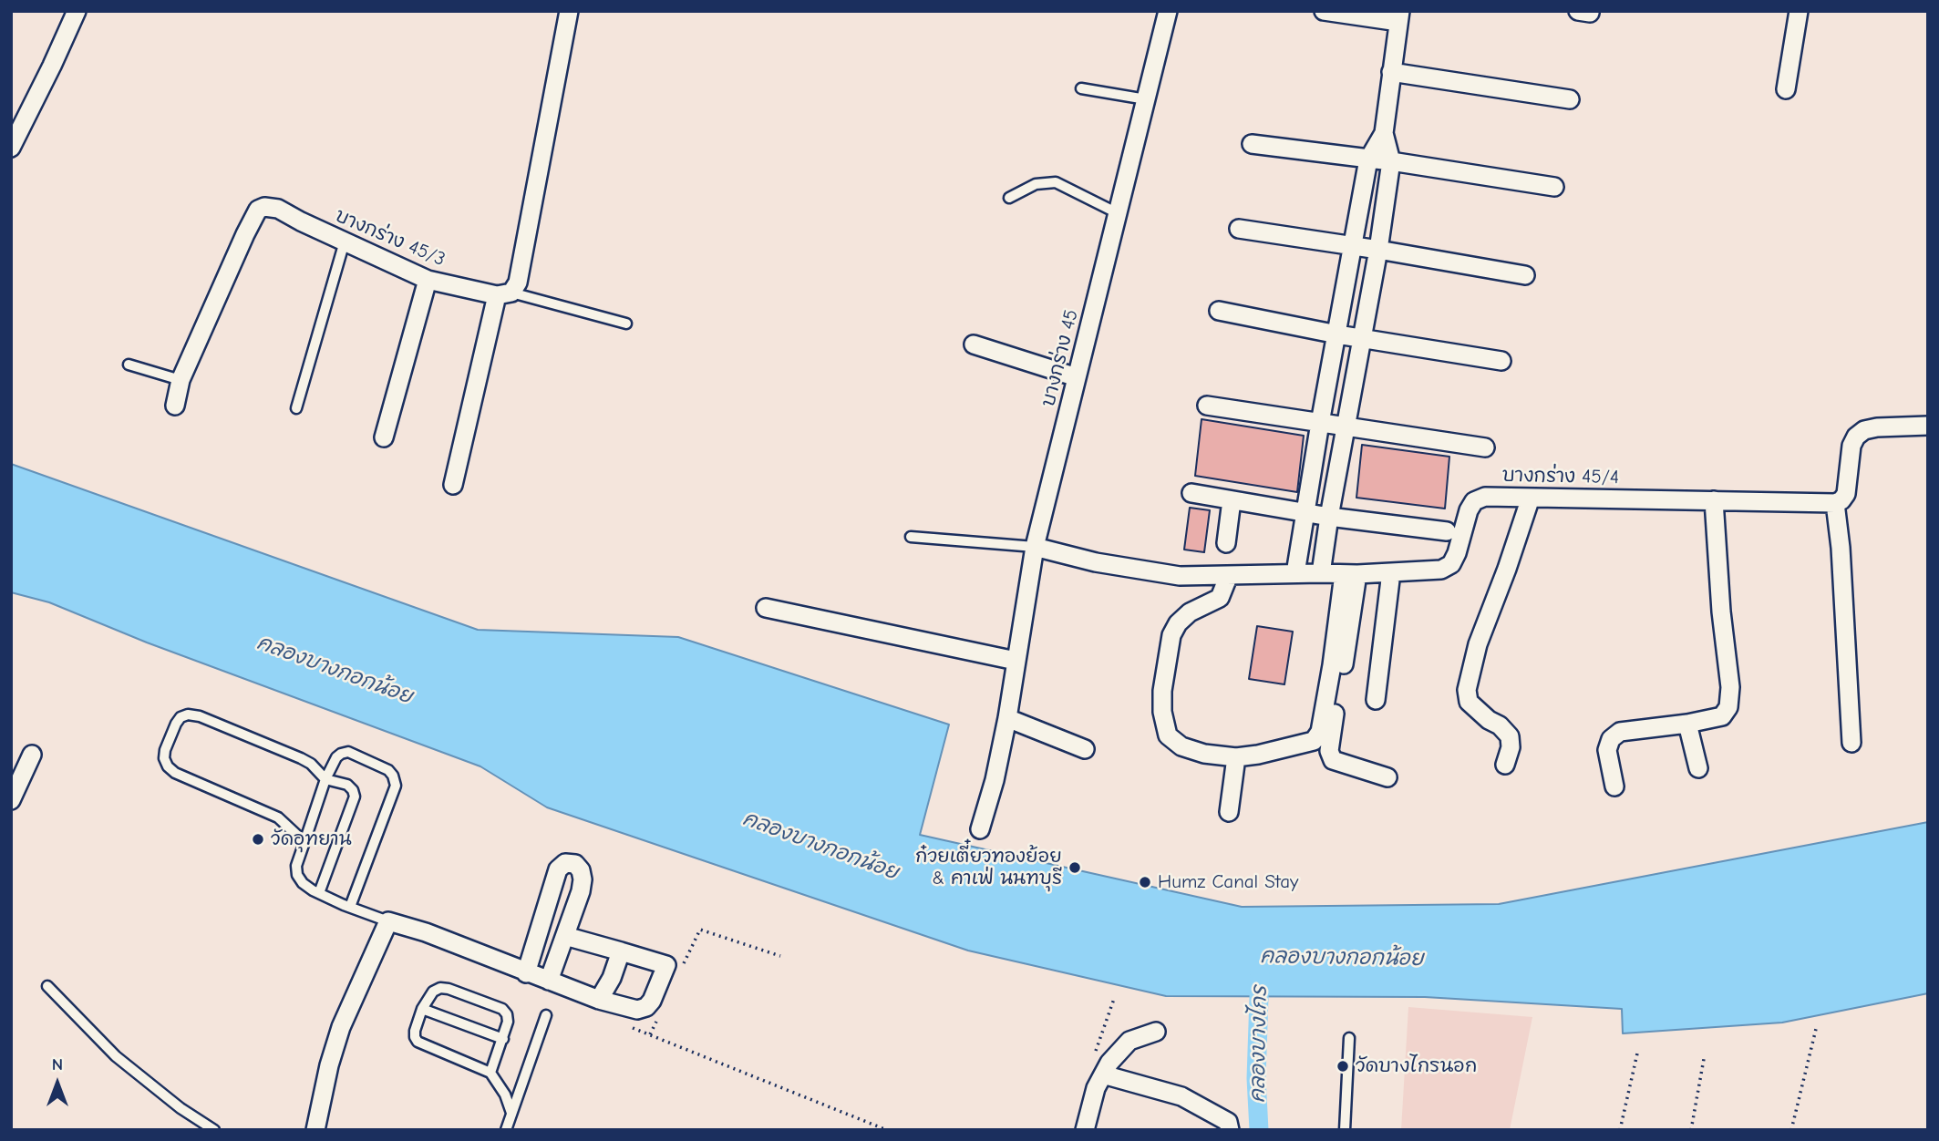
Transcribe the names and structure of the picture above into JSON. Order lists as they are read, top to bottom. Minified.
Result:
{"streets":{"street":["บางกร่าง 45/3","บางกร่าง 45","บางกร่าง 45/4"]},"crossings":[["บางกร่าง 45","บางกร่าง 45/4"]],"water":["คลองบางกอกน้อย","คลองบางไกร"],"places":["วัดอุทยาน","ก๋วยเตี๋ยวทองย้อย & คาเฟ่ นนทบุรี","Humz Canal Stay","วัดบางไกรนอก"],"north":"top"}
